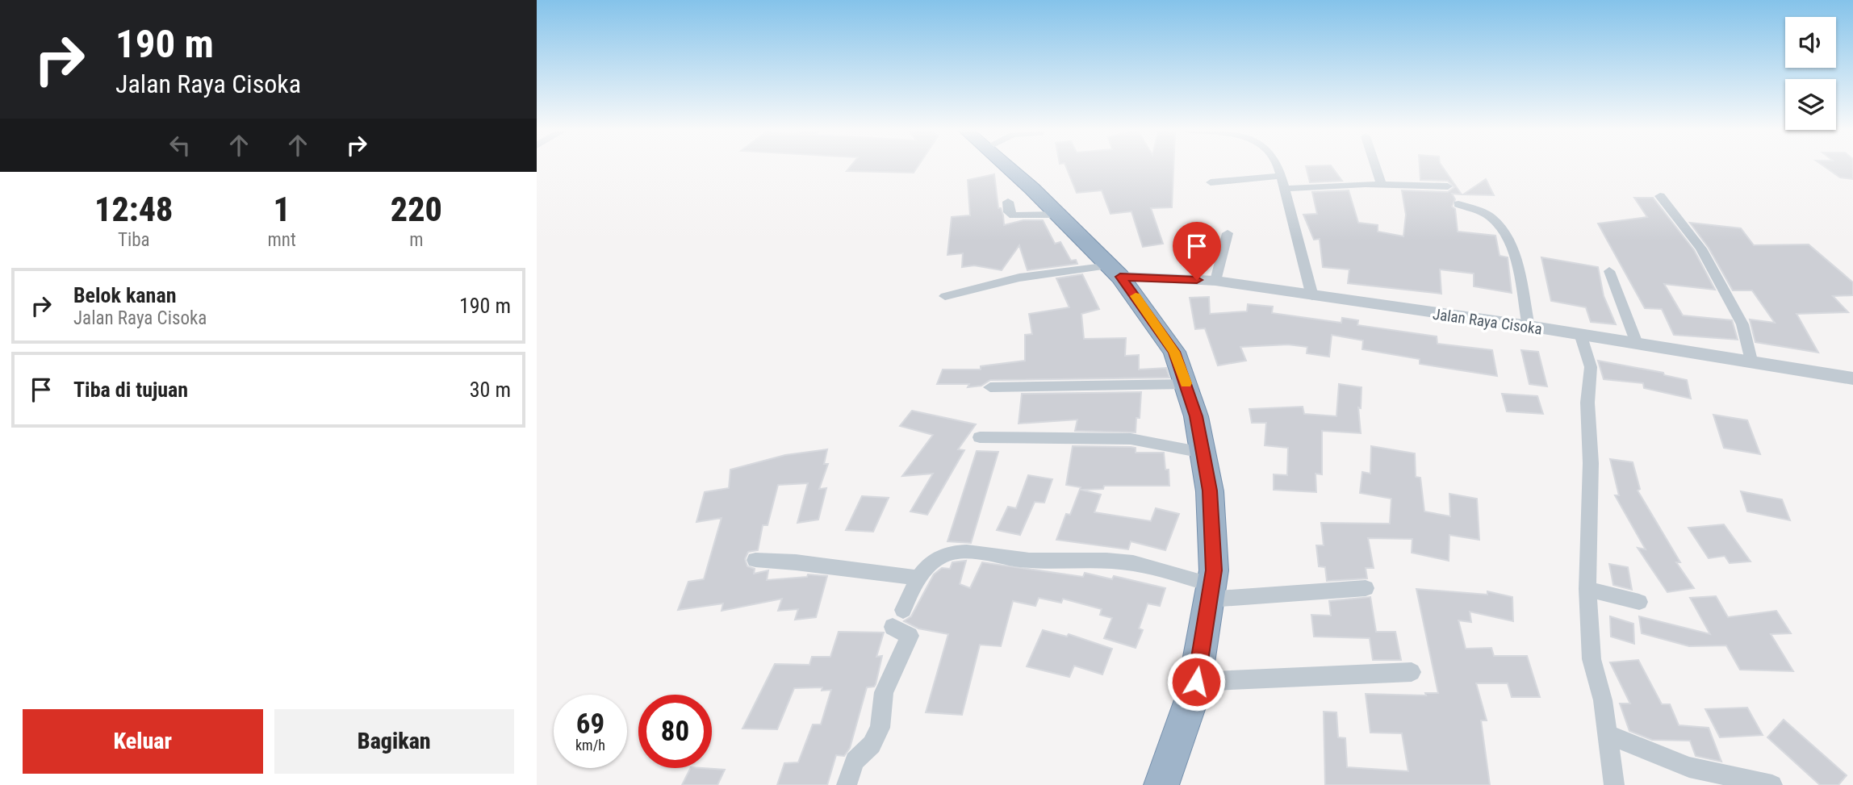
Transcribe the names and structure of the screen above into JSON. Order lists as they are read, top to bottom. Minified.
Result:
{"streets":{"street":["Jalan Raya Cisoka"]},"page":{"turn":["190 m","Jalan Raya Cisoka"],"eta":["12:48","Tiba","1","mnt","220","m"],"list":[{"name":"Belok kanan","note":"Jalan Raya Cisoka","value":"190 m"},{"name":"Tiba di tujuan","value":"30 m"}],"speed":"69 km/h","limit":"80","buttons":["Keluar","Bagikan"]}}
